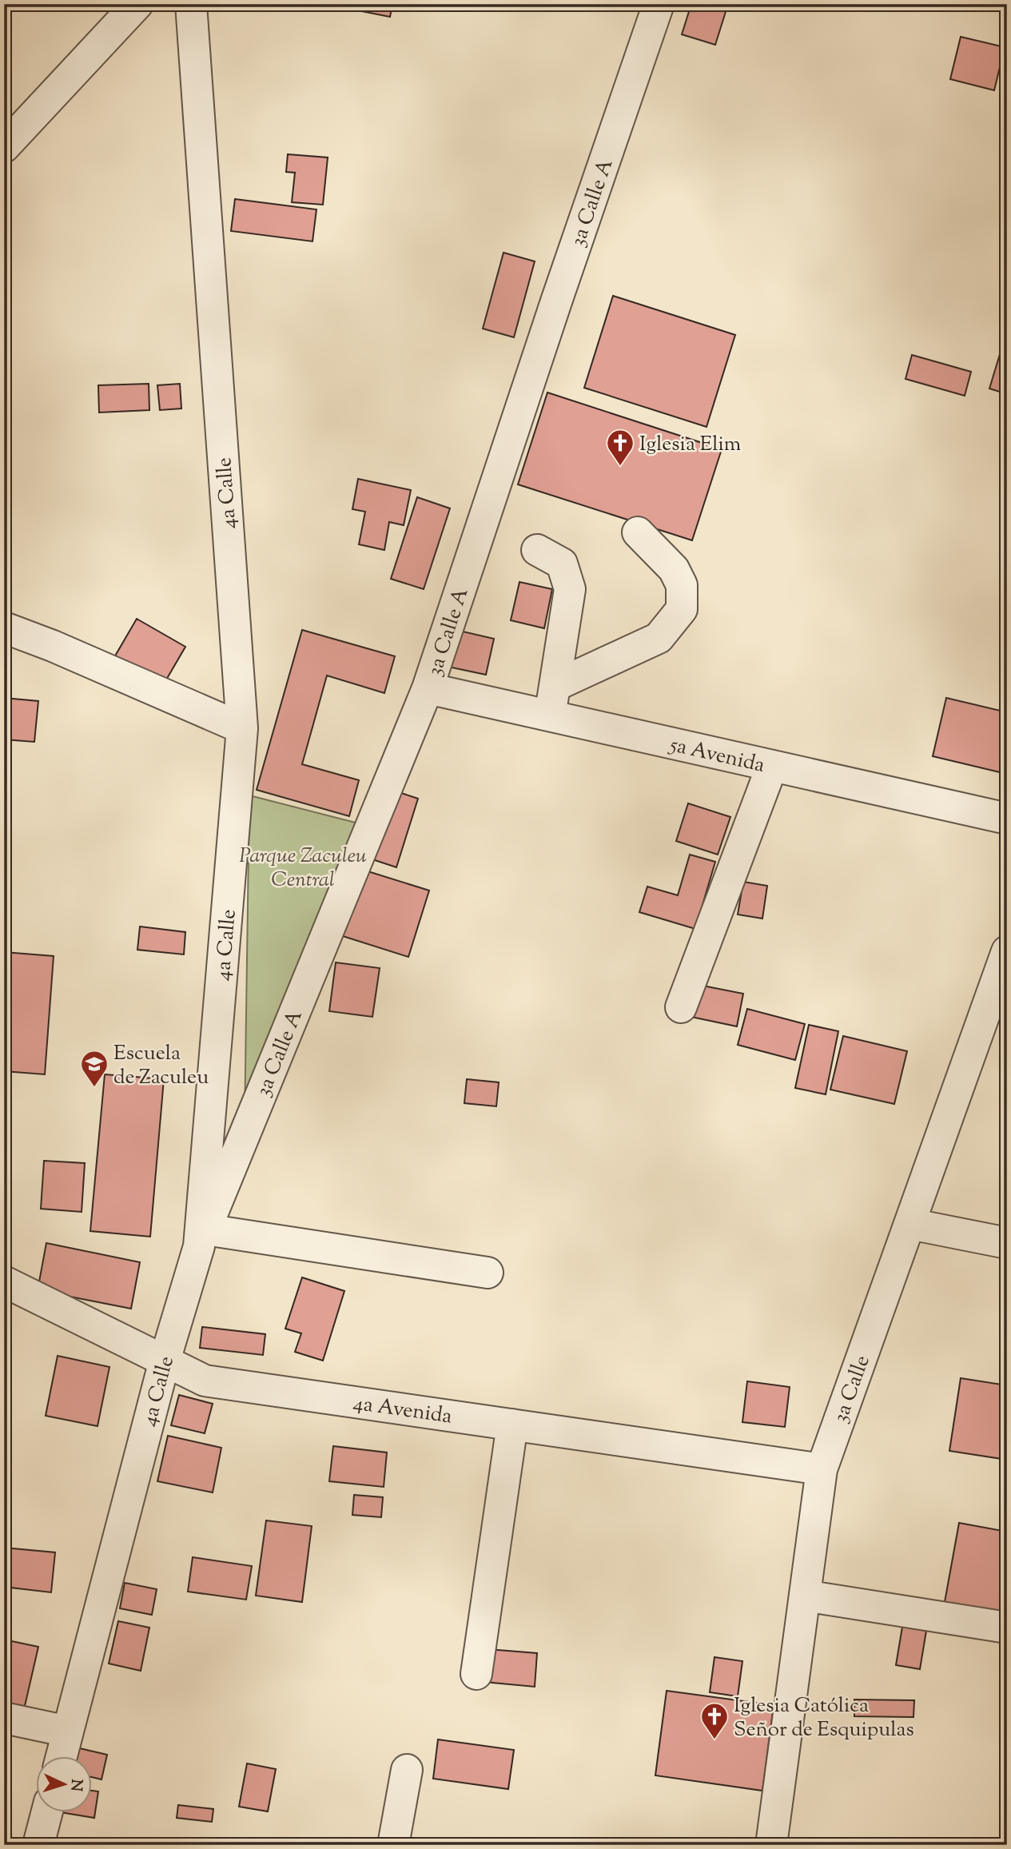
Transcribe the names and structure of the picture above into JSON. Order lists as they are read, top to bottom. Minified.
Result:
{"streets":{"street":["3a Calle A","4a Calle","5a Avenida","3a Calle","4a Avenida"]},"crossings":[["3a Calle A","4a Calle"],["3a Calle A","5a Avenida"],["4a Calle","4a Avenida"],["3a Calle","4a Avenida"]],"parks":["Parque Zaculeu Central"],"places":{"church":["Iglesia Elim","Iglesia Católica Señor de Esquipulas"],"school or university":["Escuela de Zaculeu"]},"north":"right"}
